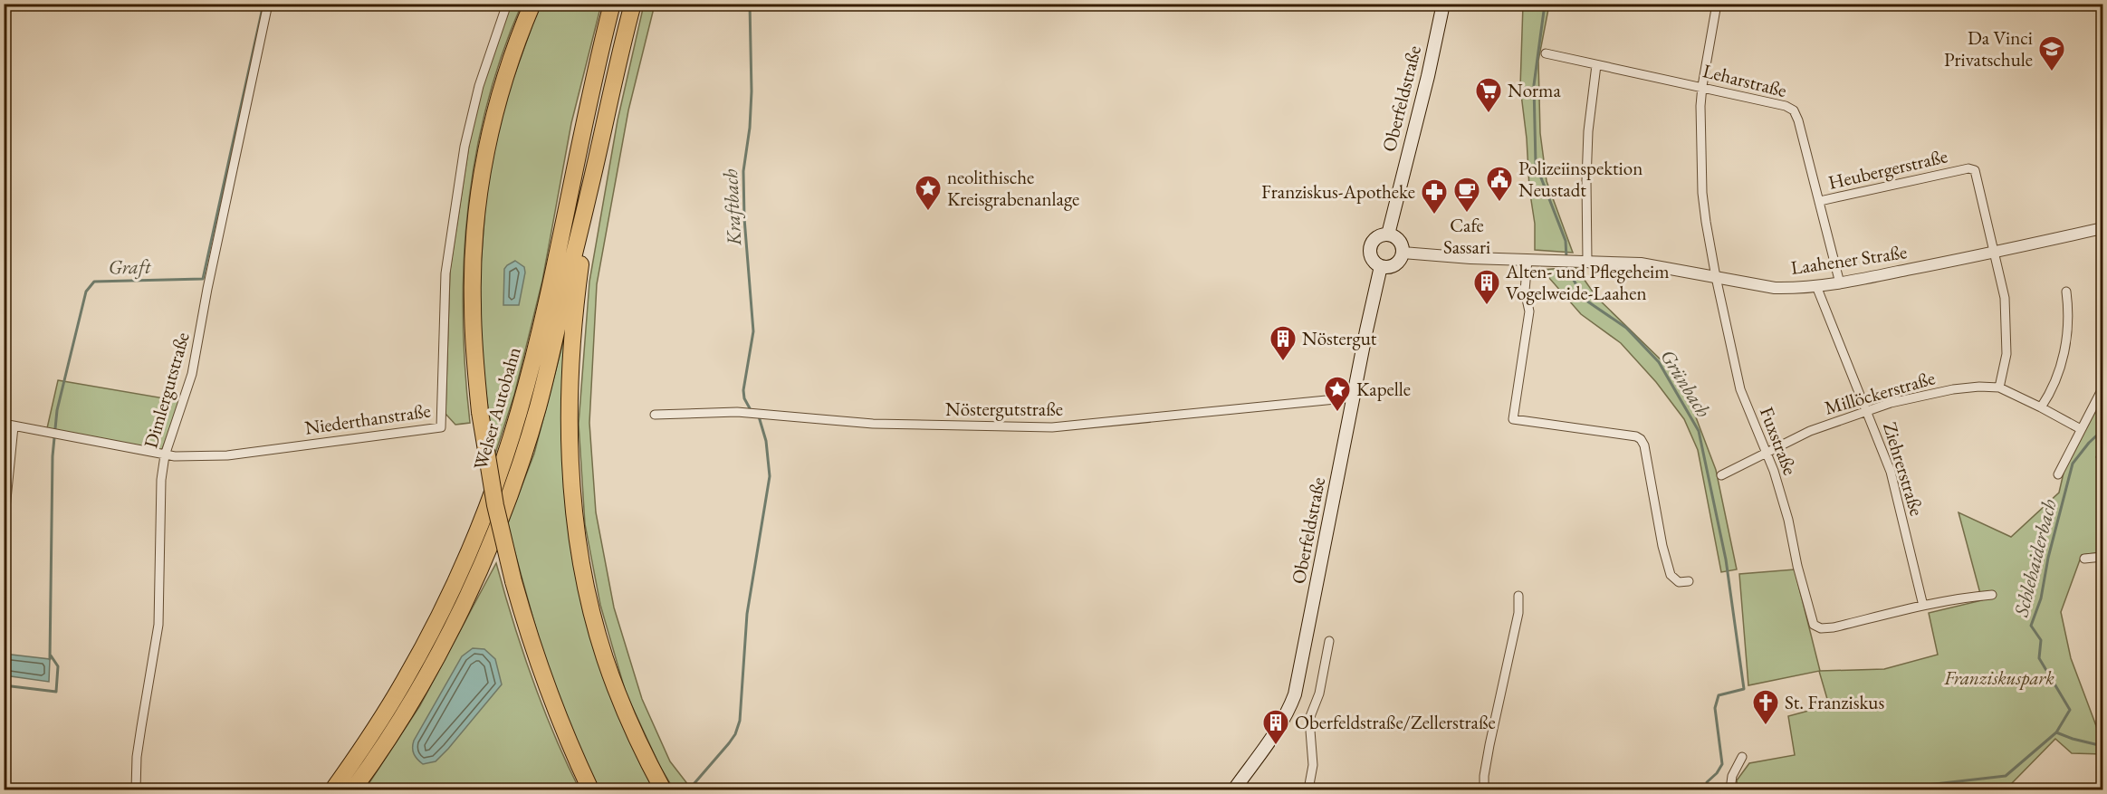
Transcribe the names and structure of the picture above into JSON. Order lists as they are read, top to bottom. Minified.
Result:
{"streets":{"highway":["Welser Autobahn"],"main road":["Oberfeldstraße"],"street":["Leharstraße","Heubergerstraße","Laahener Straße","Dimlergutstraße","Millöckerstraße","Nöstergutstraße","Niederthanstraße","Fuxstraße","Ziehrerstraße"]},"crossings":[["Leharstraße","Heubergerstraße"],["Leharstraße","Laahener Straße"],["Leharstraße","Fuxstraße"],["Oberfeldstraße","Laahener Straße"],["Oberfeldstraße","Nöstergutstraße"],["Heubergerstraße","Laahener Straße"],["Laahener Straße","Fuxstraße"],["Laahener Straße","Ziehrerstraße"],["Dimlergutstraße","Niederthanstraße"],["Millöckerstraße","Fuxstraße"],["Millöckerstraße","Ziehrerstraße"],["Fuxstraße","Ziehrerstraße"]],"water":["Kraftbach","Graft","Grünbach","Schlehaiderbach"],"parks":["Franziskuspark"],"places":{"school or university":["Da Vinci Privatschule"],"supermarket":["Norma"],"public building":["Polizeiinspektion Neustadt"],"place":["neolithische Kreisgrabenanlage","Kapelle"],"cafe":["Cafe Sassari"],"pharmacy":["Franziskus-Apotheke"],"building":["Alten- und Pflegeheim Vogelweide-Laahen","Nöstergut","Oberfeldstraße/Zellerstraße"],"church":["St. Franziskus"]}}
